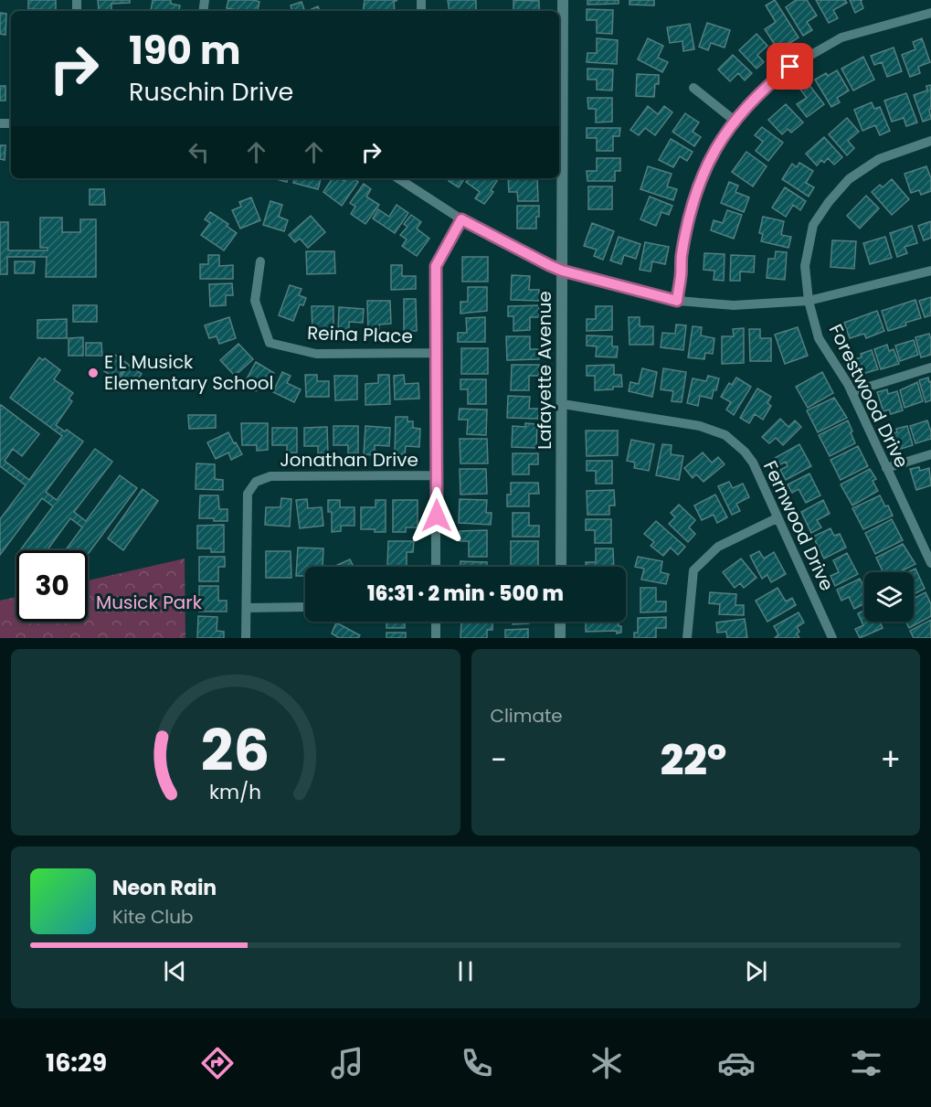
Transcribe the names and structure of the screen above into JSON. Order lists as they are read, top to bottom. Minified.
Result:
{"streets":{"street":["Reina Place","Lafayette Avenue","Forestwood Drive","Jonathan Drive","Fernwood Drive"]},"crossings":[["Lafayette Avenue","Fernwood Drive"]],"parks":["Musick Park"],"places":["E L Musick Elementary School"],"page":{"turn":["190 m","Ruschin Drive"],"limit":"30","trip":"16:31 · 2 min · 500 m","tile":"Climate","heat":["−","22°","+"],"song":["Neon Rain","Kite Club"],"tabs":"16:29","gauge":["26","km/h"]}}
